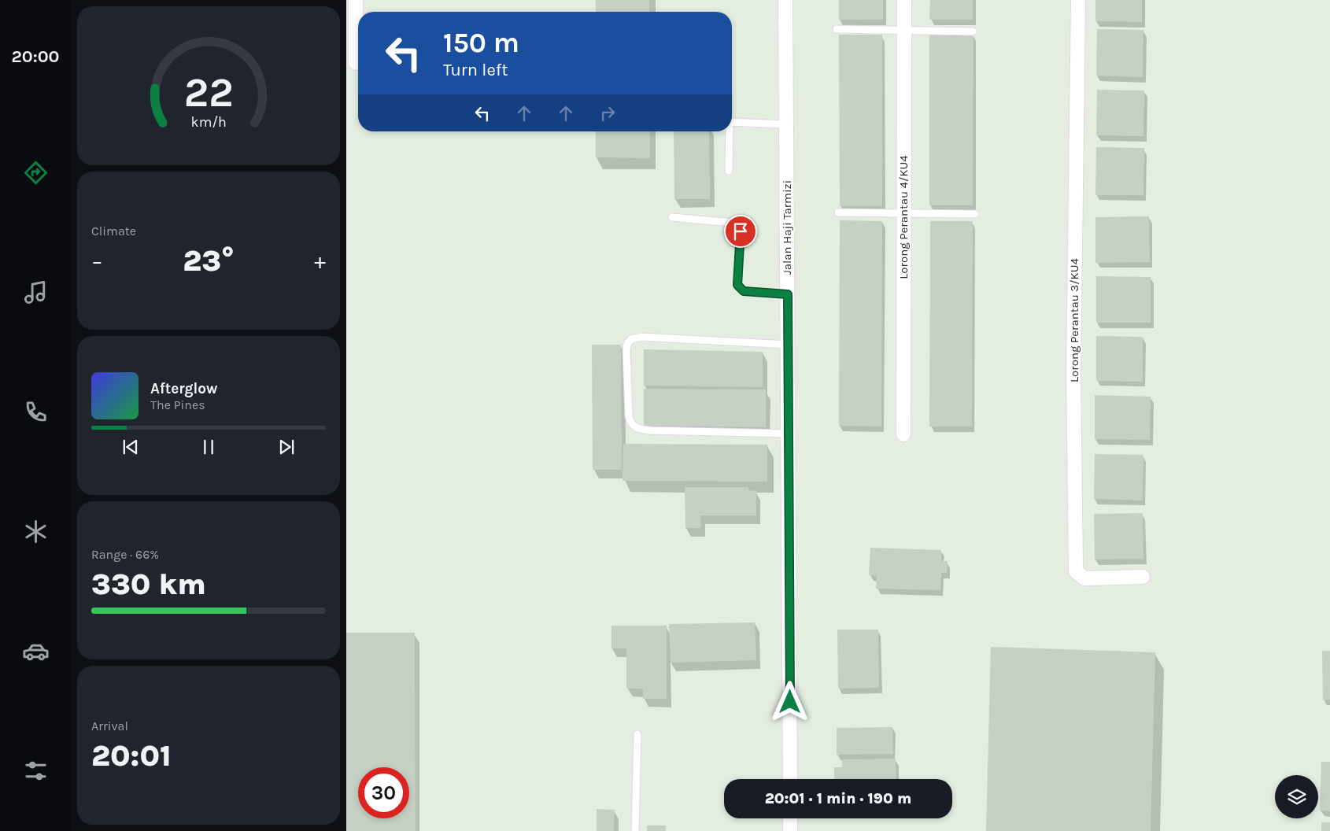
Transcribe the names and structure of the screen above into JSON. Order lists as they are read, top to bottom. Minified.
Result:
{"streets":{"street":["Lorong Perantau 4/KU4","Jalan Haji Tarmizi","Lorong Perantau 3/KU4"]},"page":{"tabs":"20:00","turn":["150 m","Turn left"],"tile":["Climate",["Range · 66%","330 km"],["Arrival","20:01"]],"heat":["−","23°","+"],"song":["Afterglow","The Pines"],"limit":"30","trip":"20:01 · 1 min · 190 m","gauge":["22","km/h"]}}
